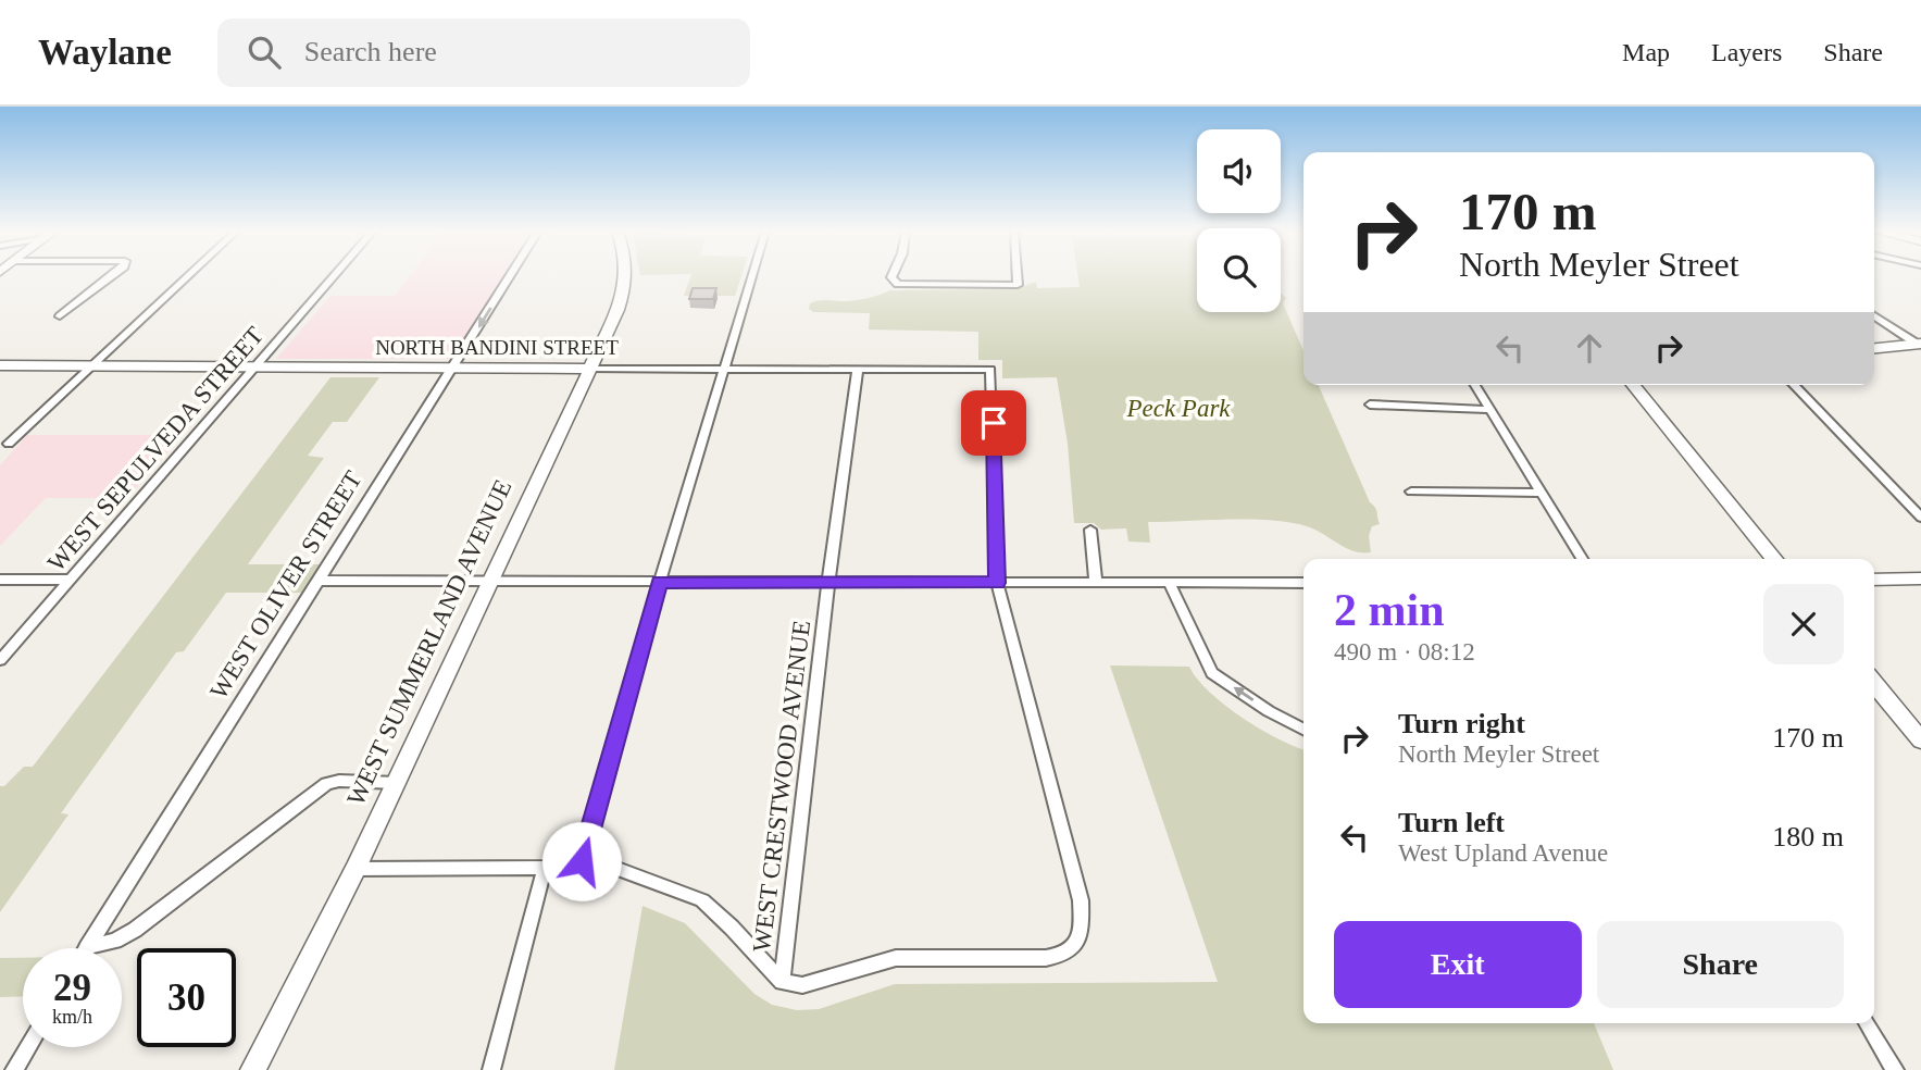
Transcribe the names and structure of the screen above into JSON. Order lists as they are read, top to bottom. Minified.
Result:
{"streets":{"street":["NORTH BANDINI STREET","WEST SEPULVEDA STREET","WEST OLIVER STREET","WEST SUMMERLAND AVENUE","WEST CRESTWOOD AVENUE"]},"crossings":[["NORTH BANDINI STREET","WEST SEPULVEDA STREET"],["NORTH BANDINI STREET","WEST OLIVER STREET"],["NORTH BANDINI STREET","WEST SUMMERLAND AVENUE"],["NORTH BANDINI STREET","WEST CRESTWOOD AVENUE"]],"parks":["Peck Park"],"page":{"header":"Waylane","search":"Search here","nav":["Map","Layers","Share"],"turn":["170 m","North Meyler Street"],"heading":["2 min","490 m · 08:12"],"list":[{"name":"Turn right","note":"North Meyler Street","value":"170 m"},{"name":"Turn left","note":"West Upland Avenue","value":"180 m"}],"buttons":["Exit","Share"],"speed":"29 km/h","limit":"30"}}
